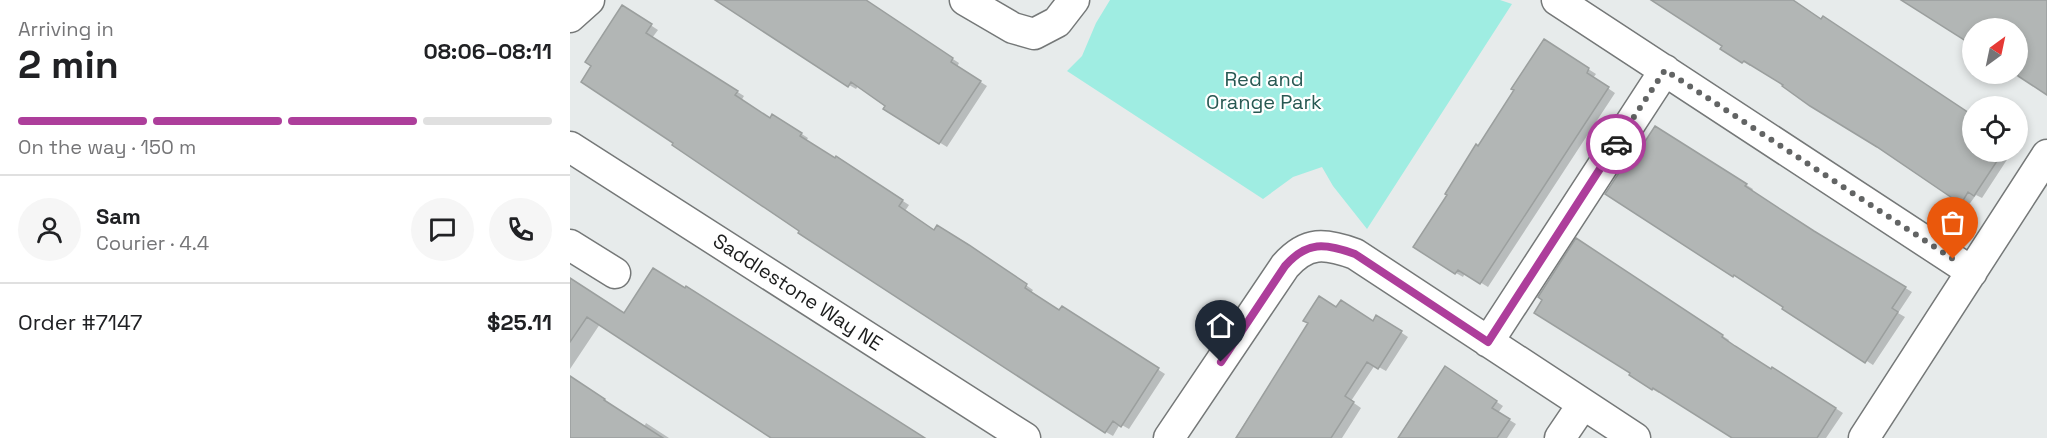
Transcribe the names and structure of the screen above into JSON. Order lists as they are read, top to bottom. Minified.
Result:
{"streets":{"street":["Saddlestone Way NE"]},"parks":["Red and Orange Park"],"north":"top right","page":{"heading":["2 min","Arriving in","08:06–08:11"],"panel":["Sam","Courier · 4.4","Order #7147","$25.11"],"bar":"On the way · 150 m"}}
